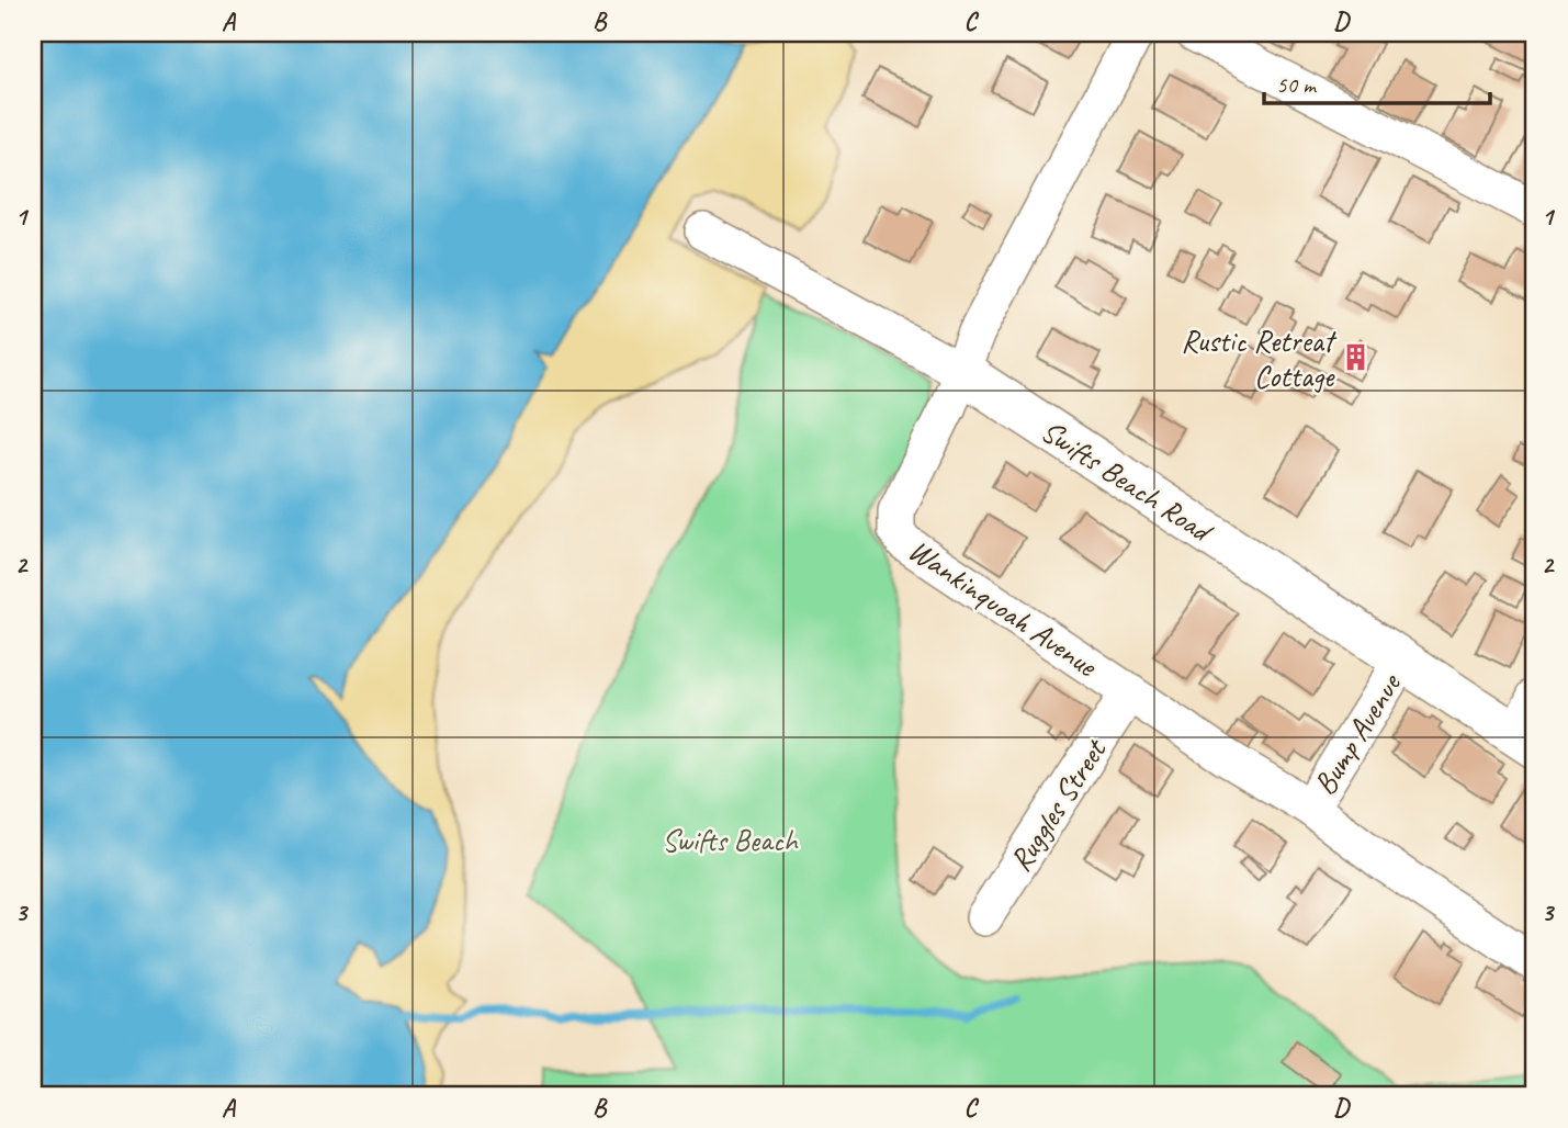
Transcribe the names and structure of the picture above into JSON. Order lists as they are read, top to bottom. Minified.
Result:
{"streets":{"street":["Swifts Beach Road","Wankinquoah Avenue","Bump Avenue","Ruggles Street"]},"crossings":[["Swifts Beach Road","Wankinquoah Avenue"],["Swifts Beach Road","Bump Avenue"],["Wankinquoah Avenue","Bump Avenue"],["Wankinquoah Avenue","Ruggles Street"]],"parks":["Swifts Beach"],"places":{"building":["Rustic Retreat Cottage"]},"scale_bar":"50 m","grid":{"columns":["A","B","C","D"],"rows":["1","2","3"]}}
